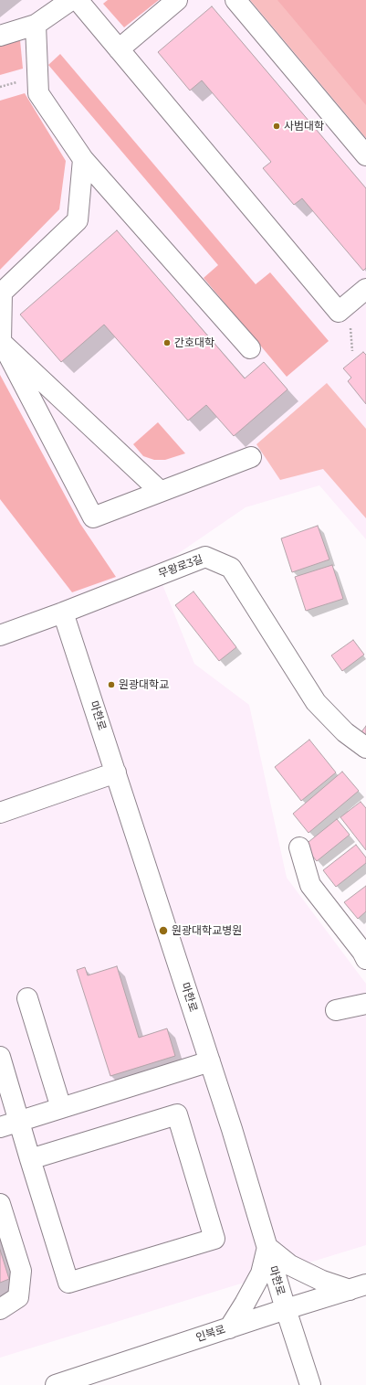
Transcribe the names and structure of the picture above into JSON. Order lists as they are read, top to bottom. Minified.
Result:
{"streets":{"street":["무왕로3길","마한로","인북로"]},"crossings":[["무왕로3길","마한로"],["마한로","인북로"]],"places":["사범대학","간호대학","원광대학교","원광대학교병원"]}
